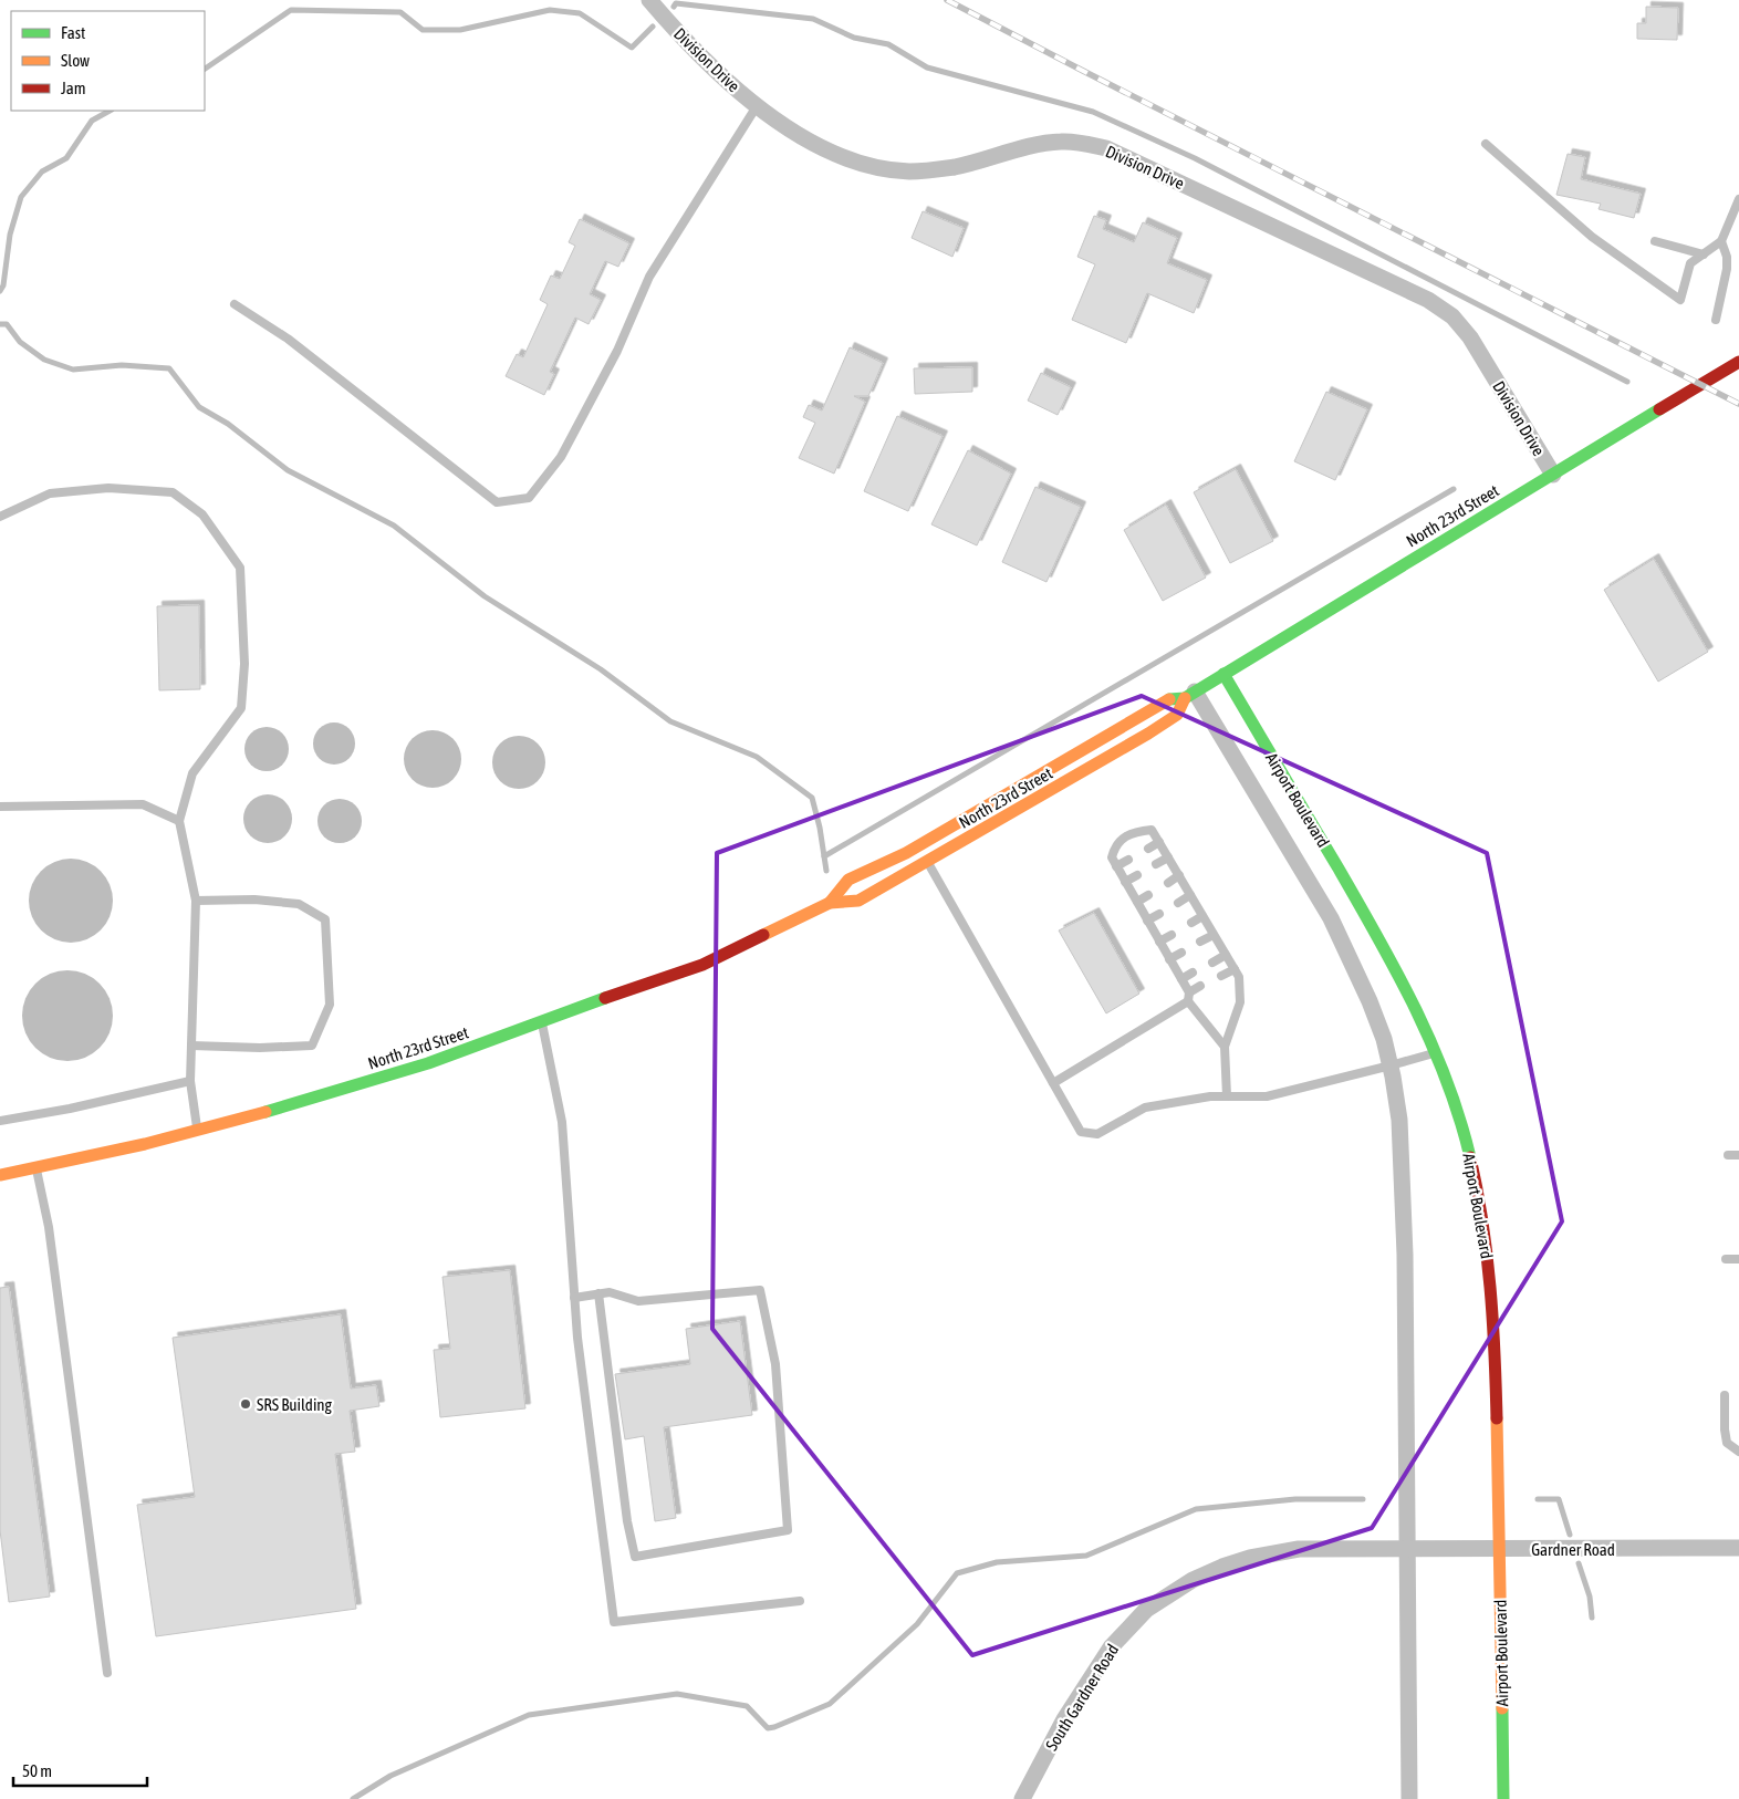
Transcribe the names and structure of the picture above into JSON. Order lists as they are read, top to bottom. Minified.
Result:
{"streets":{"main road":["North 23rd Street","Airport Boulevard"],"street":["Division Drive","Gardner Road","South Gardner Road"]},"crossings":[["Division Drive","North 23rd Street"],["North 23rd Street","Airport Boulevard"],["Airport Boulevard","Gardner Road"],["Airport Boulevard","South Gardner Road"],["Gardner Road","South Gardner Road"]],"places":["SRS Building"],"legend":["Fast","Slow","Jam"],"scale_bar":"50 m"}
